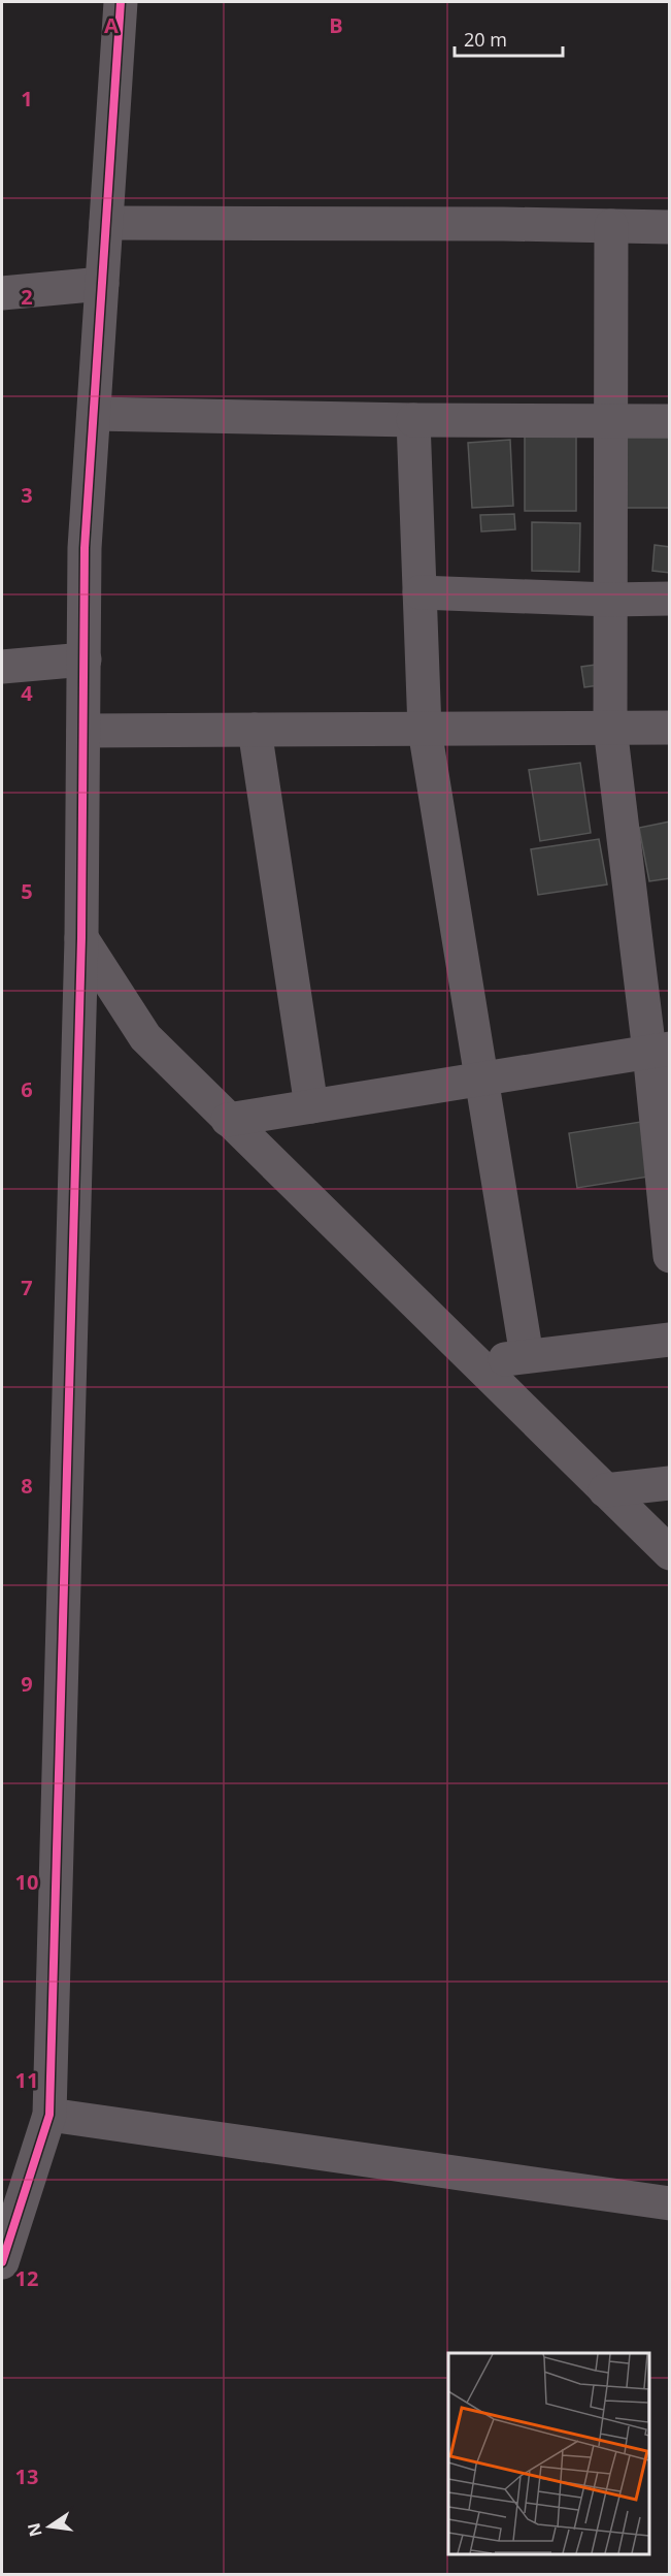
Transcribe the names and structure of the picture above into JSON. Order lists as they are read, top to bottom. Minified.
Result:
{"scale_bar":"20 m","north":"left","grid":{"columns":["A","B"],"rows":["1","2","3","4","5","6","7","8","9","10","11","12","13"]}}
